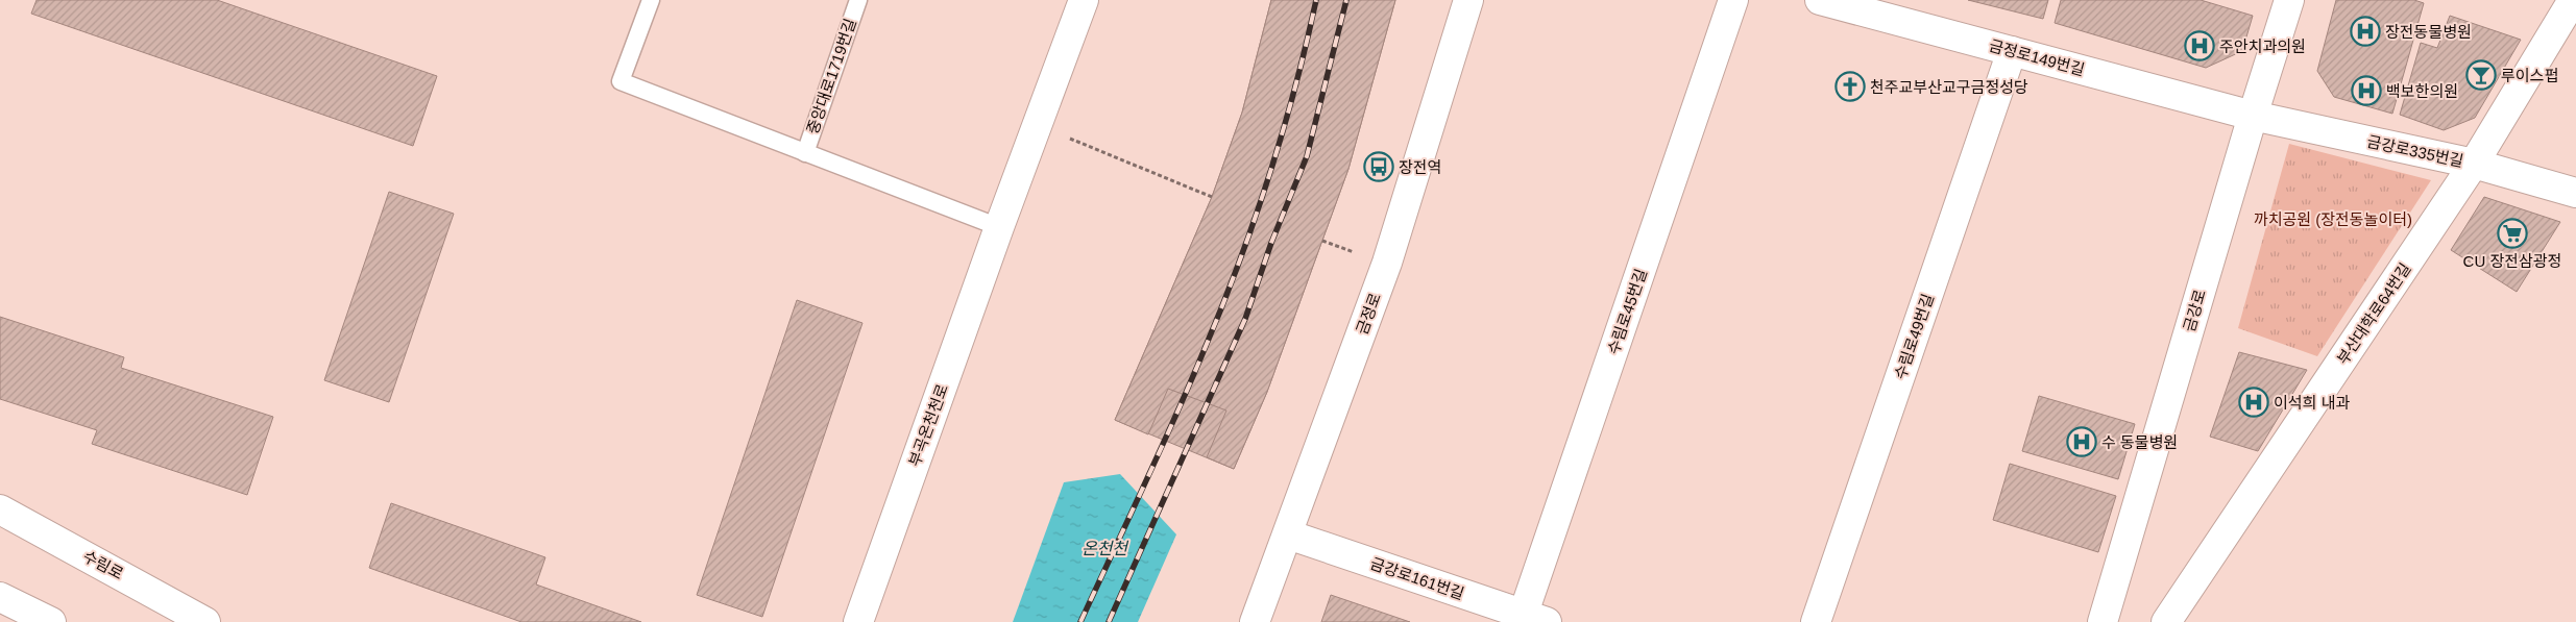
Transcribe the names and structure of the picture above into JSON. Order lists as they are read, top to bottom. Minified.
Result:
{"streets":{"street":["금정로149번길","금강로335번길","금강로","수림로45번길","금정로","부산대학로64번길","수림로49번길","부곡온천천로","수림로","금강로161번길"],"lane":["중앙대로1719번길"]},"crossings":[["금정로149번길","금강로335번길"],["금정로149번길","금강로"],["금정로149번길","수림로49번길"],["금강로335번길","금강로"],["금강로335번길","부산대학로64번길"],["수림로45번길","금강로161번길"],["금정로","금강로161번길"]],"water":["온천천"],"parks":["까치공원 (장전동놀이터)"],"places":{"hospital":["장전동물병원","주안치과의원","백보한의원","이석희 내과","수 동물병원"],"bar":["루이스펍"],"church":["천주교부산교구금정성당"],"bus stop":["장전역"],"supermarket":["CU 장전삼광정"]}}
